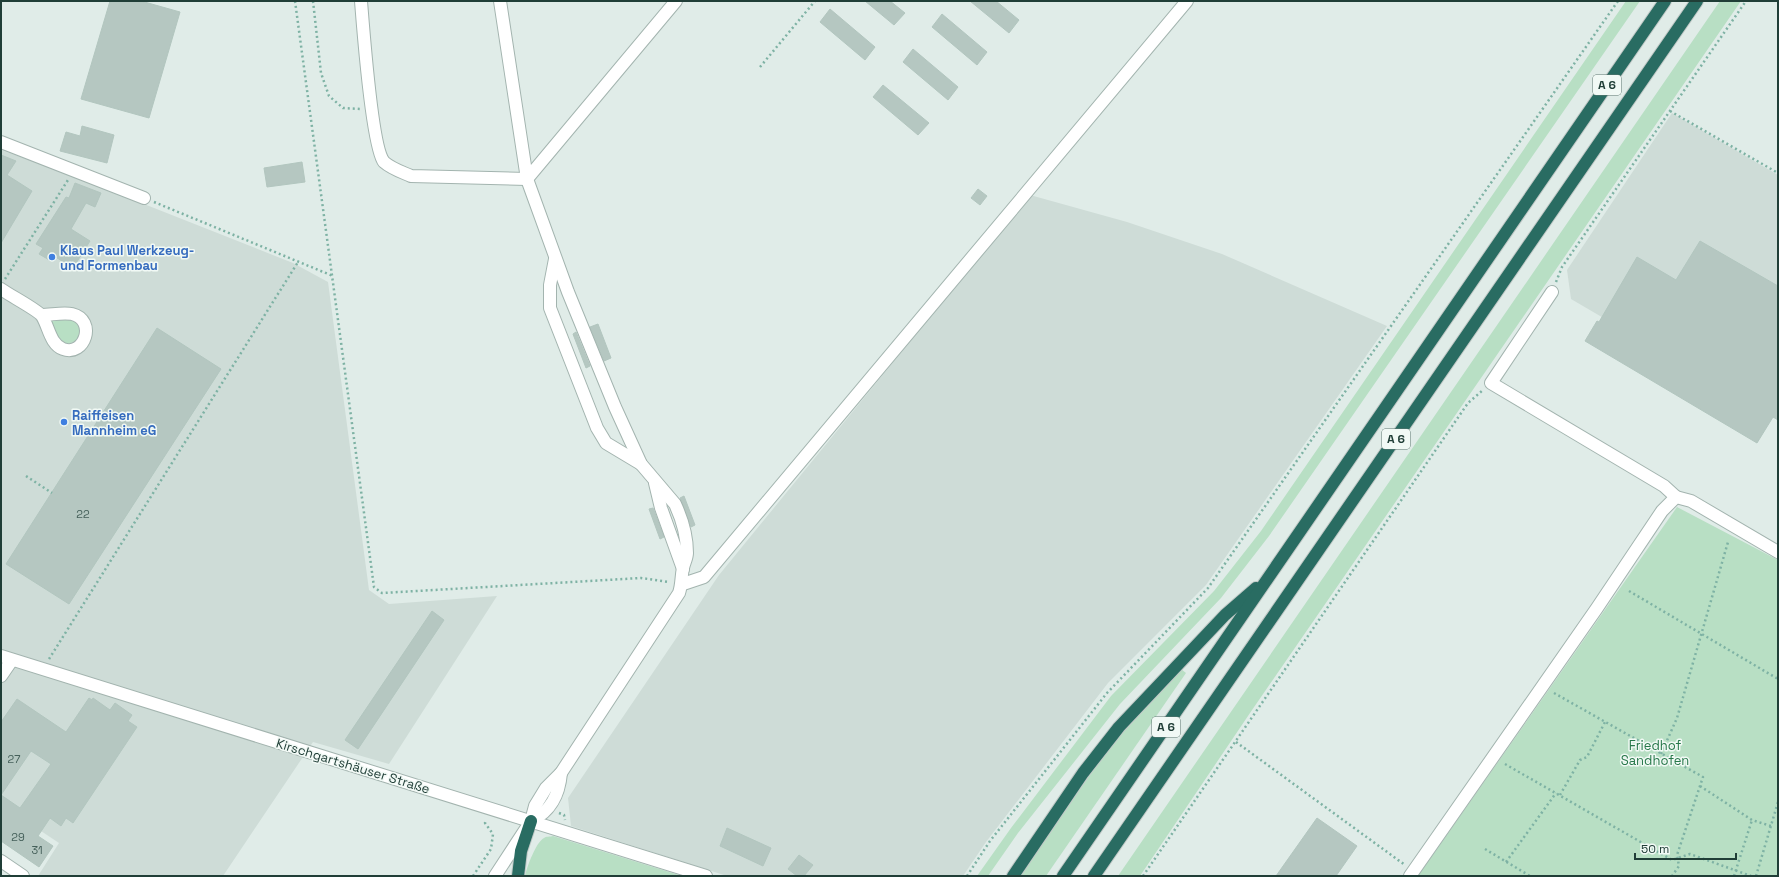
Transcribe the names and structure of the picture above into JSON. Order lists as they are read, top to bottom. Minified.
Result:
{"streets":{"highway":["A 6"],"street":["Kirschgartshäuser Straße"]},"parks":["Friedhof Sandhofen"],"places":["Klaus Paul Werkzeug- und Formenbau","Raiffeisen Mannheim eG"],"house_numbers":["22","27","29","31"],"scale_bar":"50 m"}
